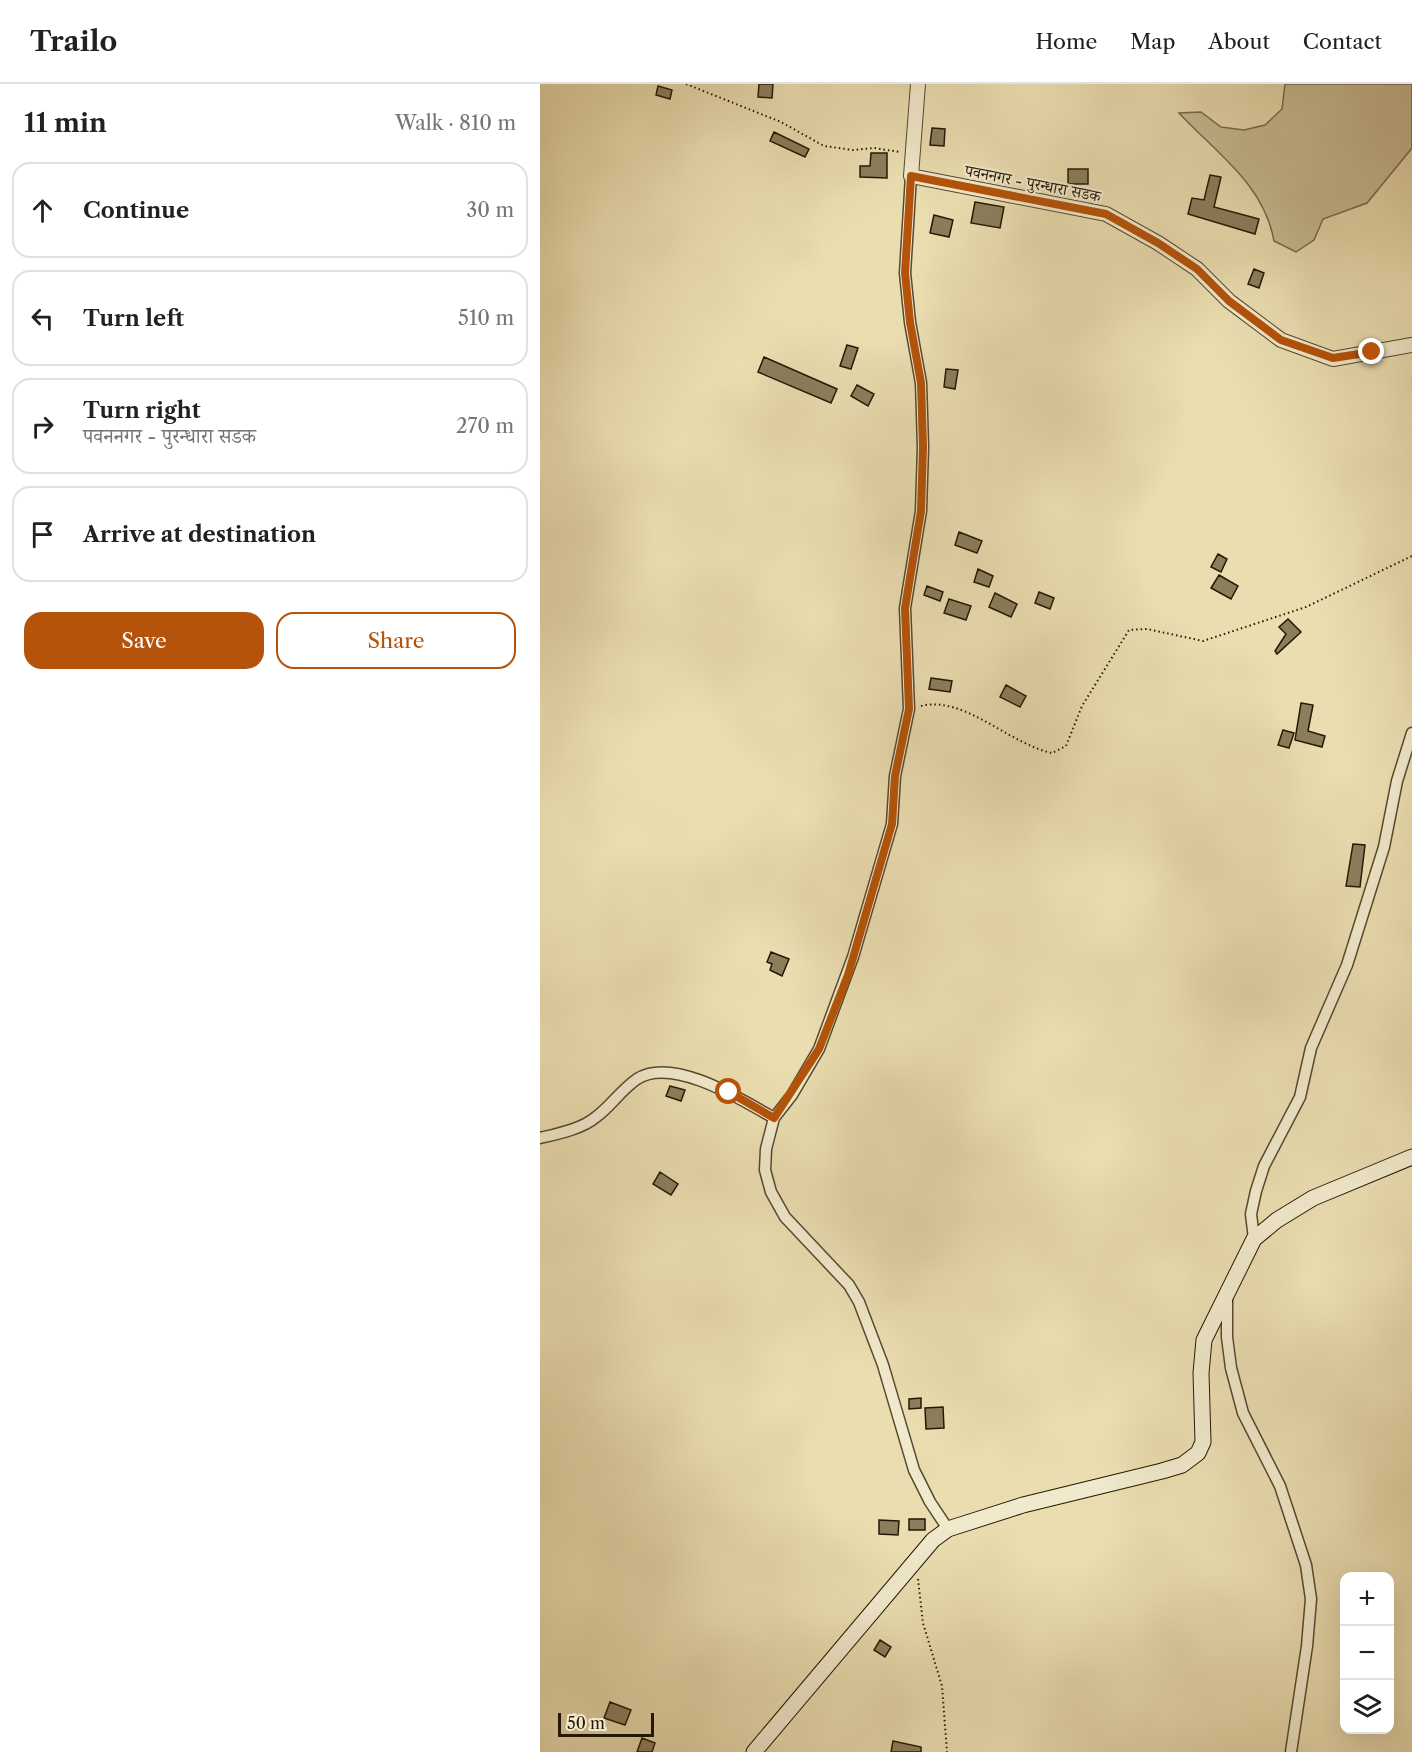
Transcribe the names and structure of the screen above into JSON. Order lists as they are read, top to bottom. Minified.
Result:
{"streets":{"street":["पवननगर - पुरन्धारा सडक"]},"scale_bar":"50 m","page":{"header":"Trailo","nav":["Home","Map","About","Contact"],"heading":["11 min","Walk · 810 m"],"list":[["Continue","30 m"],["Turn left","510 m"],["Turn right","पवननगर - पुरन्धारा सडक","270 m"],"Arrive at destination"],"buttons":["Save","Share"],"map_buttons":["+","−"],"scale":"50 m"}}
